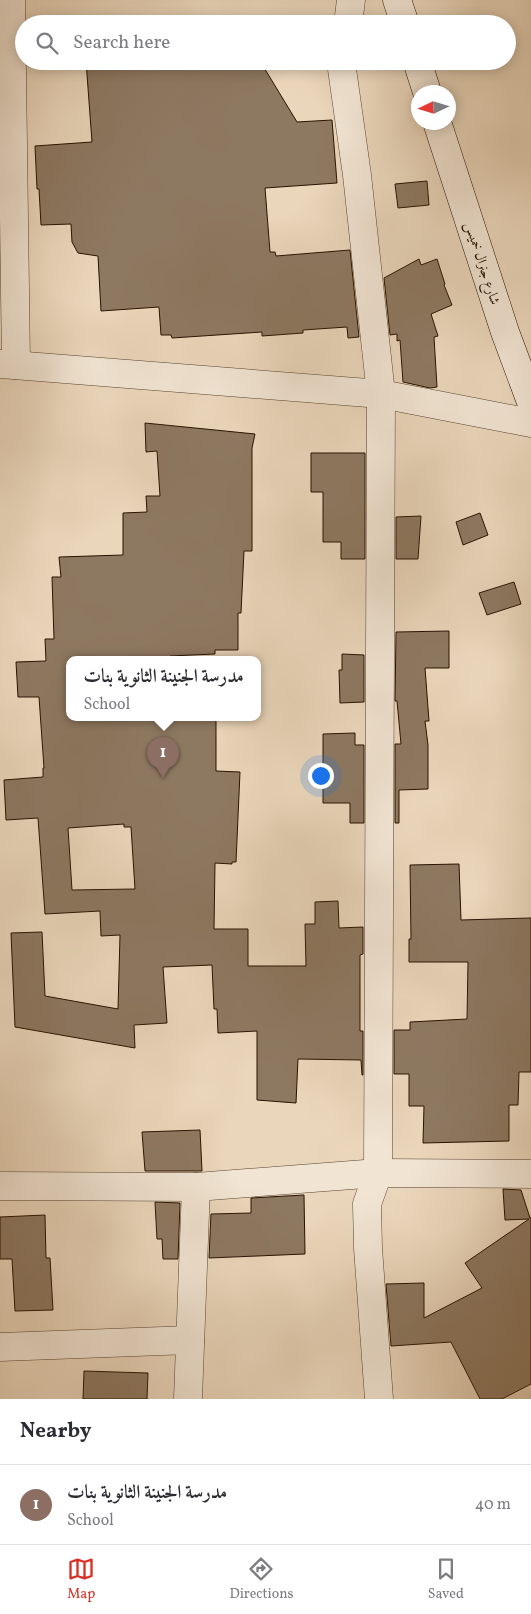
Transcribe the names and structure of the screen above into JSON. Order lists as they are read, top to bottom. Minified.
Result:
{"streets":{"street":["شارع جنرال خميس"]},"north":"left","page":{"search":"Search here","popup":["مدرسة الجنينة الثانوية بنات","School"],"pins":"1","heading":"Nearby","list":[{"mark":"1","name":"مدرسة الجنينة الثانوية بنات","note":"School","value":"40 m"}],"nav":["Map","Directions","Saved"]}}
